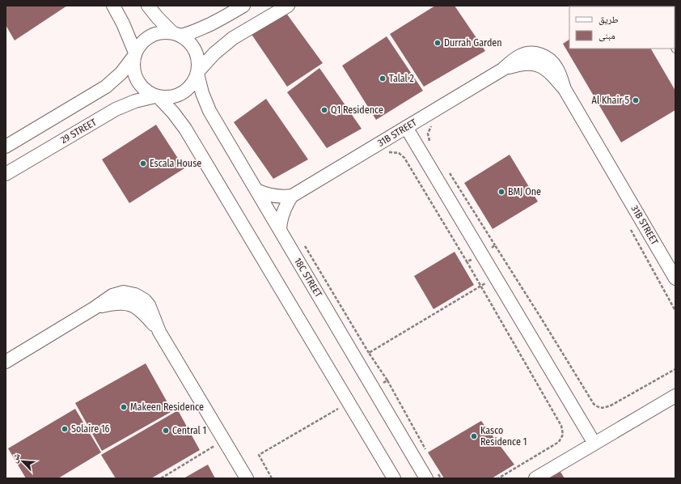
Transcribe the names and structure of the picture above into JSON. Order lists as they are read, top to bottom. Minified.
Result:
{"streets":{"street":["29 STREET","31B STREET","18C STREET"]},"crossings":[["29 STREET","18C STREET"],["31B STREET","18C STREET"]],"places":["Durrah Garden","Talal 2","Al Khair 5","Q1 Residence","Escala House","BMJ One","Makeen Residence","Solaire 16","Central 1","Kasco Residence 1"],"legend":["طريق","مبنى"],"north":"top left"}
